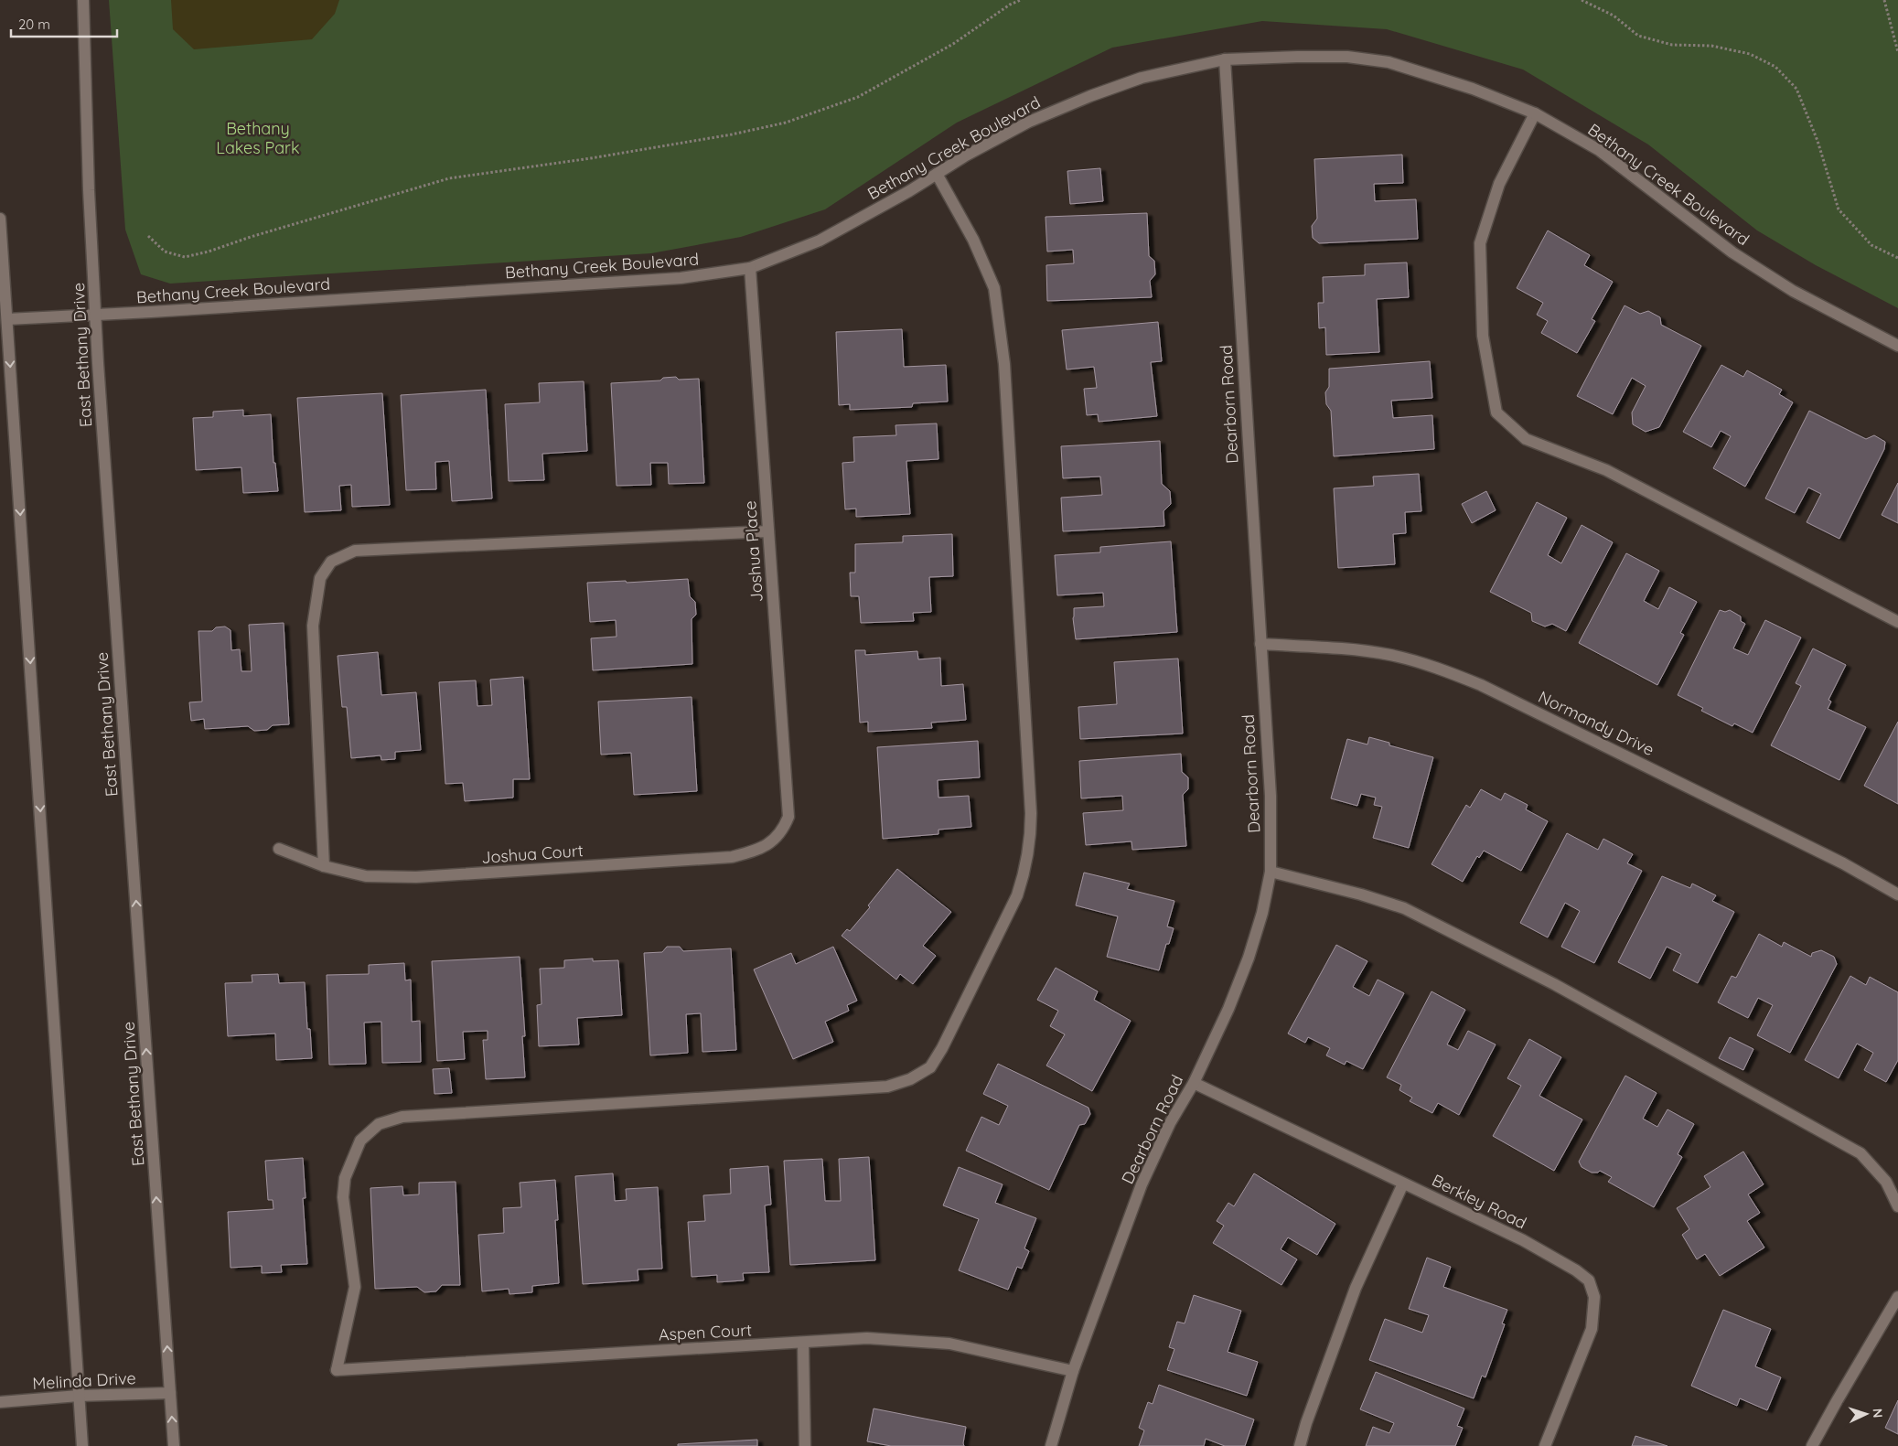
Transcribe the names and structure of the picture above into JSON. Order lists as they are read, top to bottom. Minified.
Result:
{"streets":{"street":["Bethany Creek Boulevard","East Bethany Drive","Dearborn Road","Joshua Place","Normandy Drive","Joshua Court","Berkley Road","Aspen Court","Melinda Drive"]},"crossings":[["Bethany Creek Boulevard","East Bethany Drive"],["Bethany Creek Boulevard","Dearborn Road"],["Bethany Creek Boulevard","Joshua Place"],["Bethany Creek Boulevard","Aspen Court"],["East Bethany Drive","Melinda Drive"],["Dearborn Road","Normandy Drive"],["Dearborn Road","Berkley Road"],["Dearborn Road","Aspen Court"],["Joshua Place","Joshua Court"]],"parks":["Bethany Lakes Park"],"scale_bar":"20 m","north":"right"}
